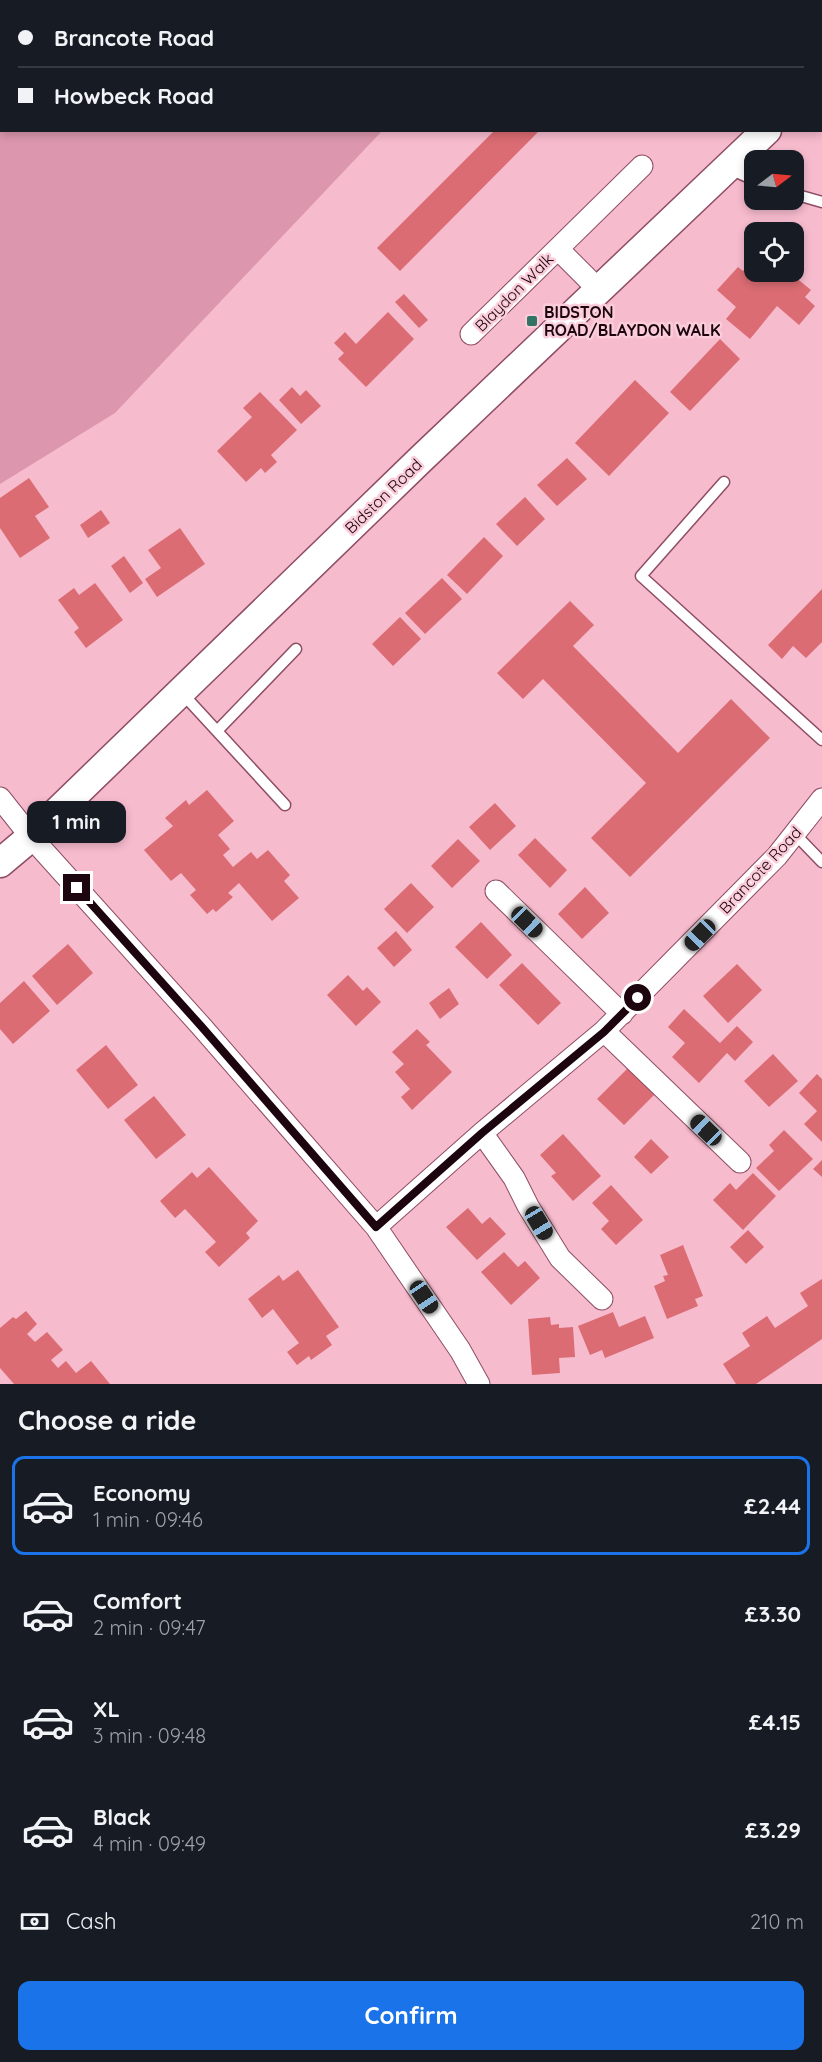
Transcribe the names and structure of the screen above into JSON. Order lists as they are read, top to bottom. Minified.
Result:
{"streets":{"main road":["Bidston Road"],"street":["Blaydon Walk","Brancote Road"]},"crossings":[["Blaydon Walk","Bidston Road"]],"places":{"transit":["BIDSTON ROAD/BLAYDON WALK"]},"north":"right","page":{"banner":["Brancote Road","Howbeck Road"],"bubble":"1 min","heading":"Choose a ride","list":[{"name":"Economy","note":"1 min · 09:46","value":"£2.44"},{"name":"Comfort","note":"2 min · 09:47","value":"£3.30"},{"name":"XL","note":"3 min · 09:48","value":"£4.15"},{"name":"Black","note":"4 min · 09:49","value":"£3.29"}],"pay":["Cash","210 m"],"buttons":"Confirm"}}
